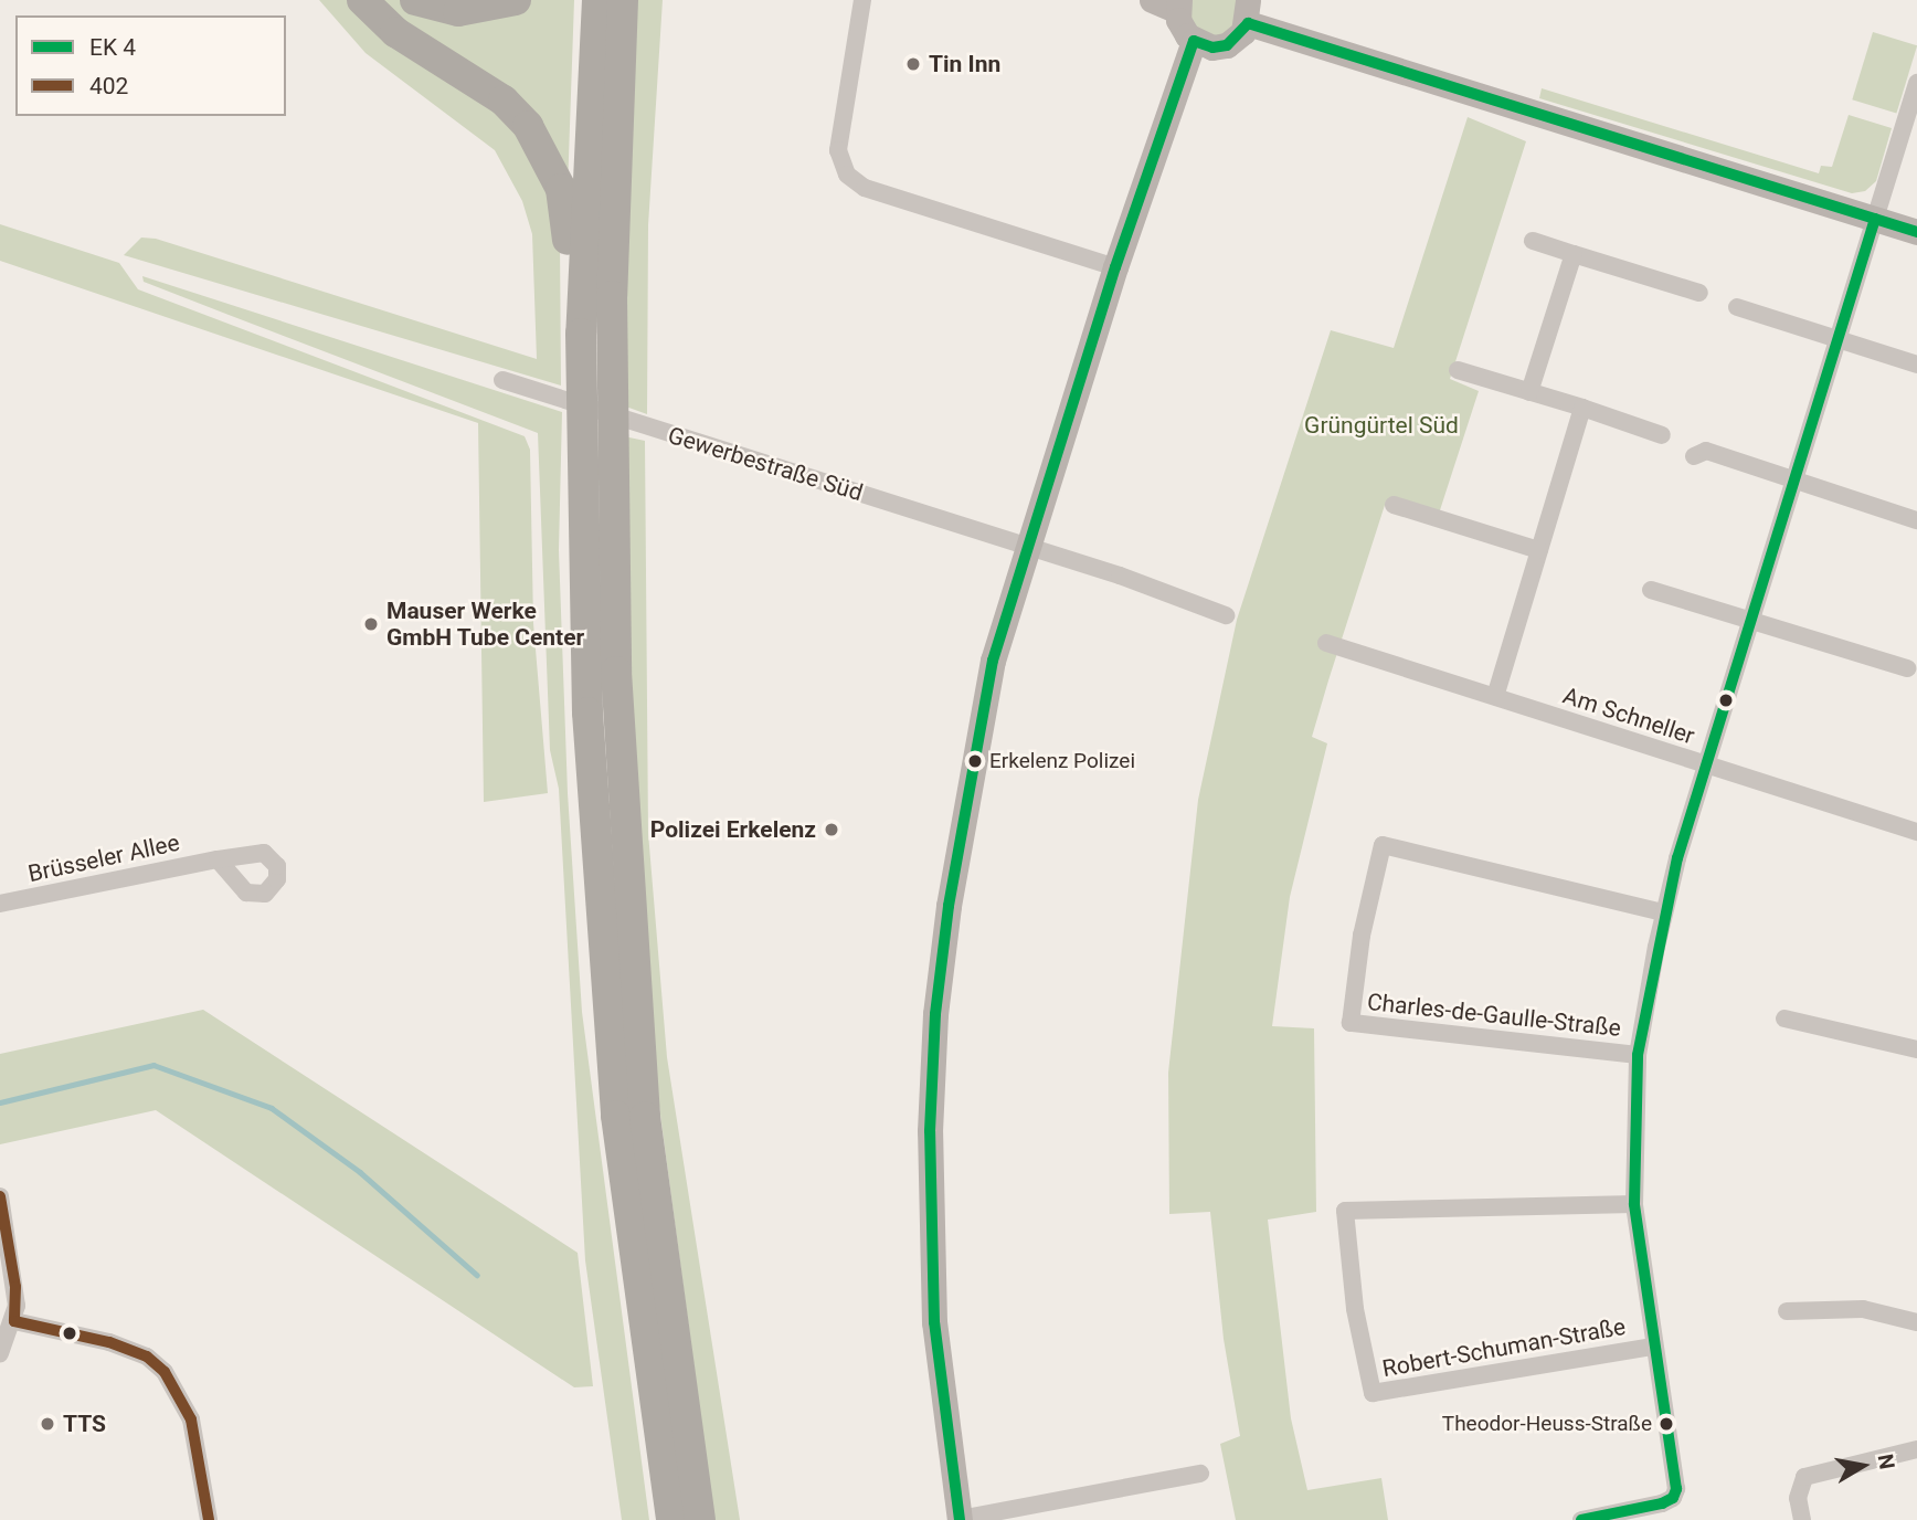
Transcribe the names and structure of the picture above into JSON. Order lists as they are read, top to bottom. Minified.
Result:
{"streets":{"street":["Gewerbestraße Süd","Am Schneller","Brüsseler Allee","Charles-de-Gaulle-Straße","Robert-Schuman-Straße"]},"parks":["Grüngürtel Süd"],"places":["Tin Inn","Mauser Werke GmbH Tube Center","Erkelenz Polizei","Polizei Erkelenz","TTS","Theodor-Heuss-Straße"],"lines":["transit line 402"],"legend":["EK 4","402"],"north":"right"}
